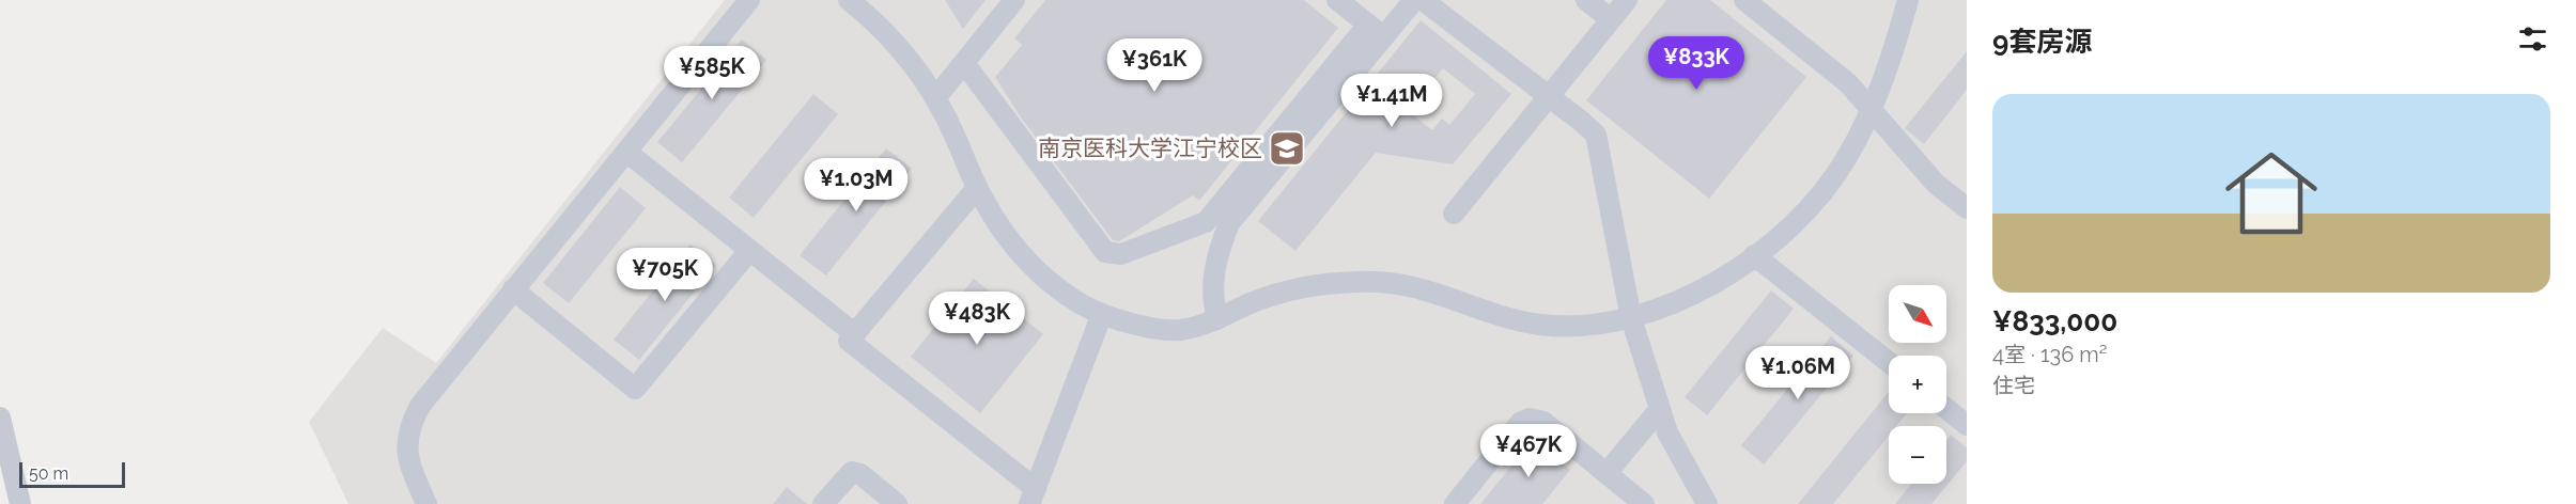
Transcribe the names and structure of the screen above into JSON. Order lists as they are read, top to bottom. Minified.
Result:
{"places":{"school or university":["南京医科大学江宁校区"]},"scale_bar":"50 m","north":"bottom right","page":{"heading":"9套房源","price":["¥833K","¥361K","¥585K","¥1.41M","¥1.03M","¥705K","¥483K","¥1.06M","¥467K"],"list":[{"name":"¥833,000","note":"4室 · 136 m² · 住宅"}],"map_buttons":["+","−"],"scale":"50 m"}}
